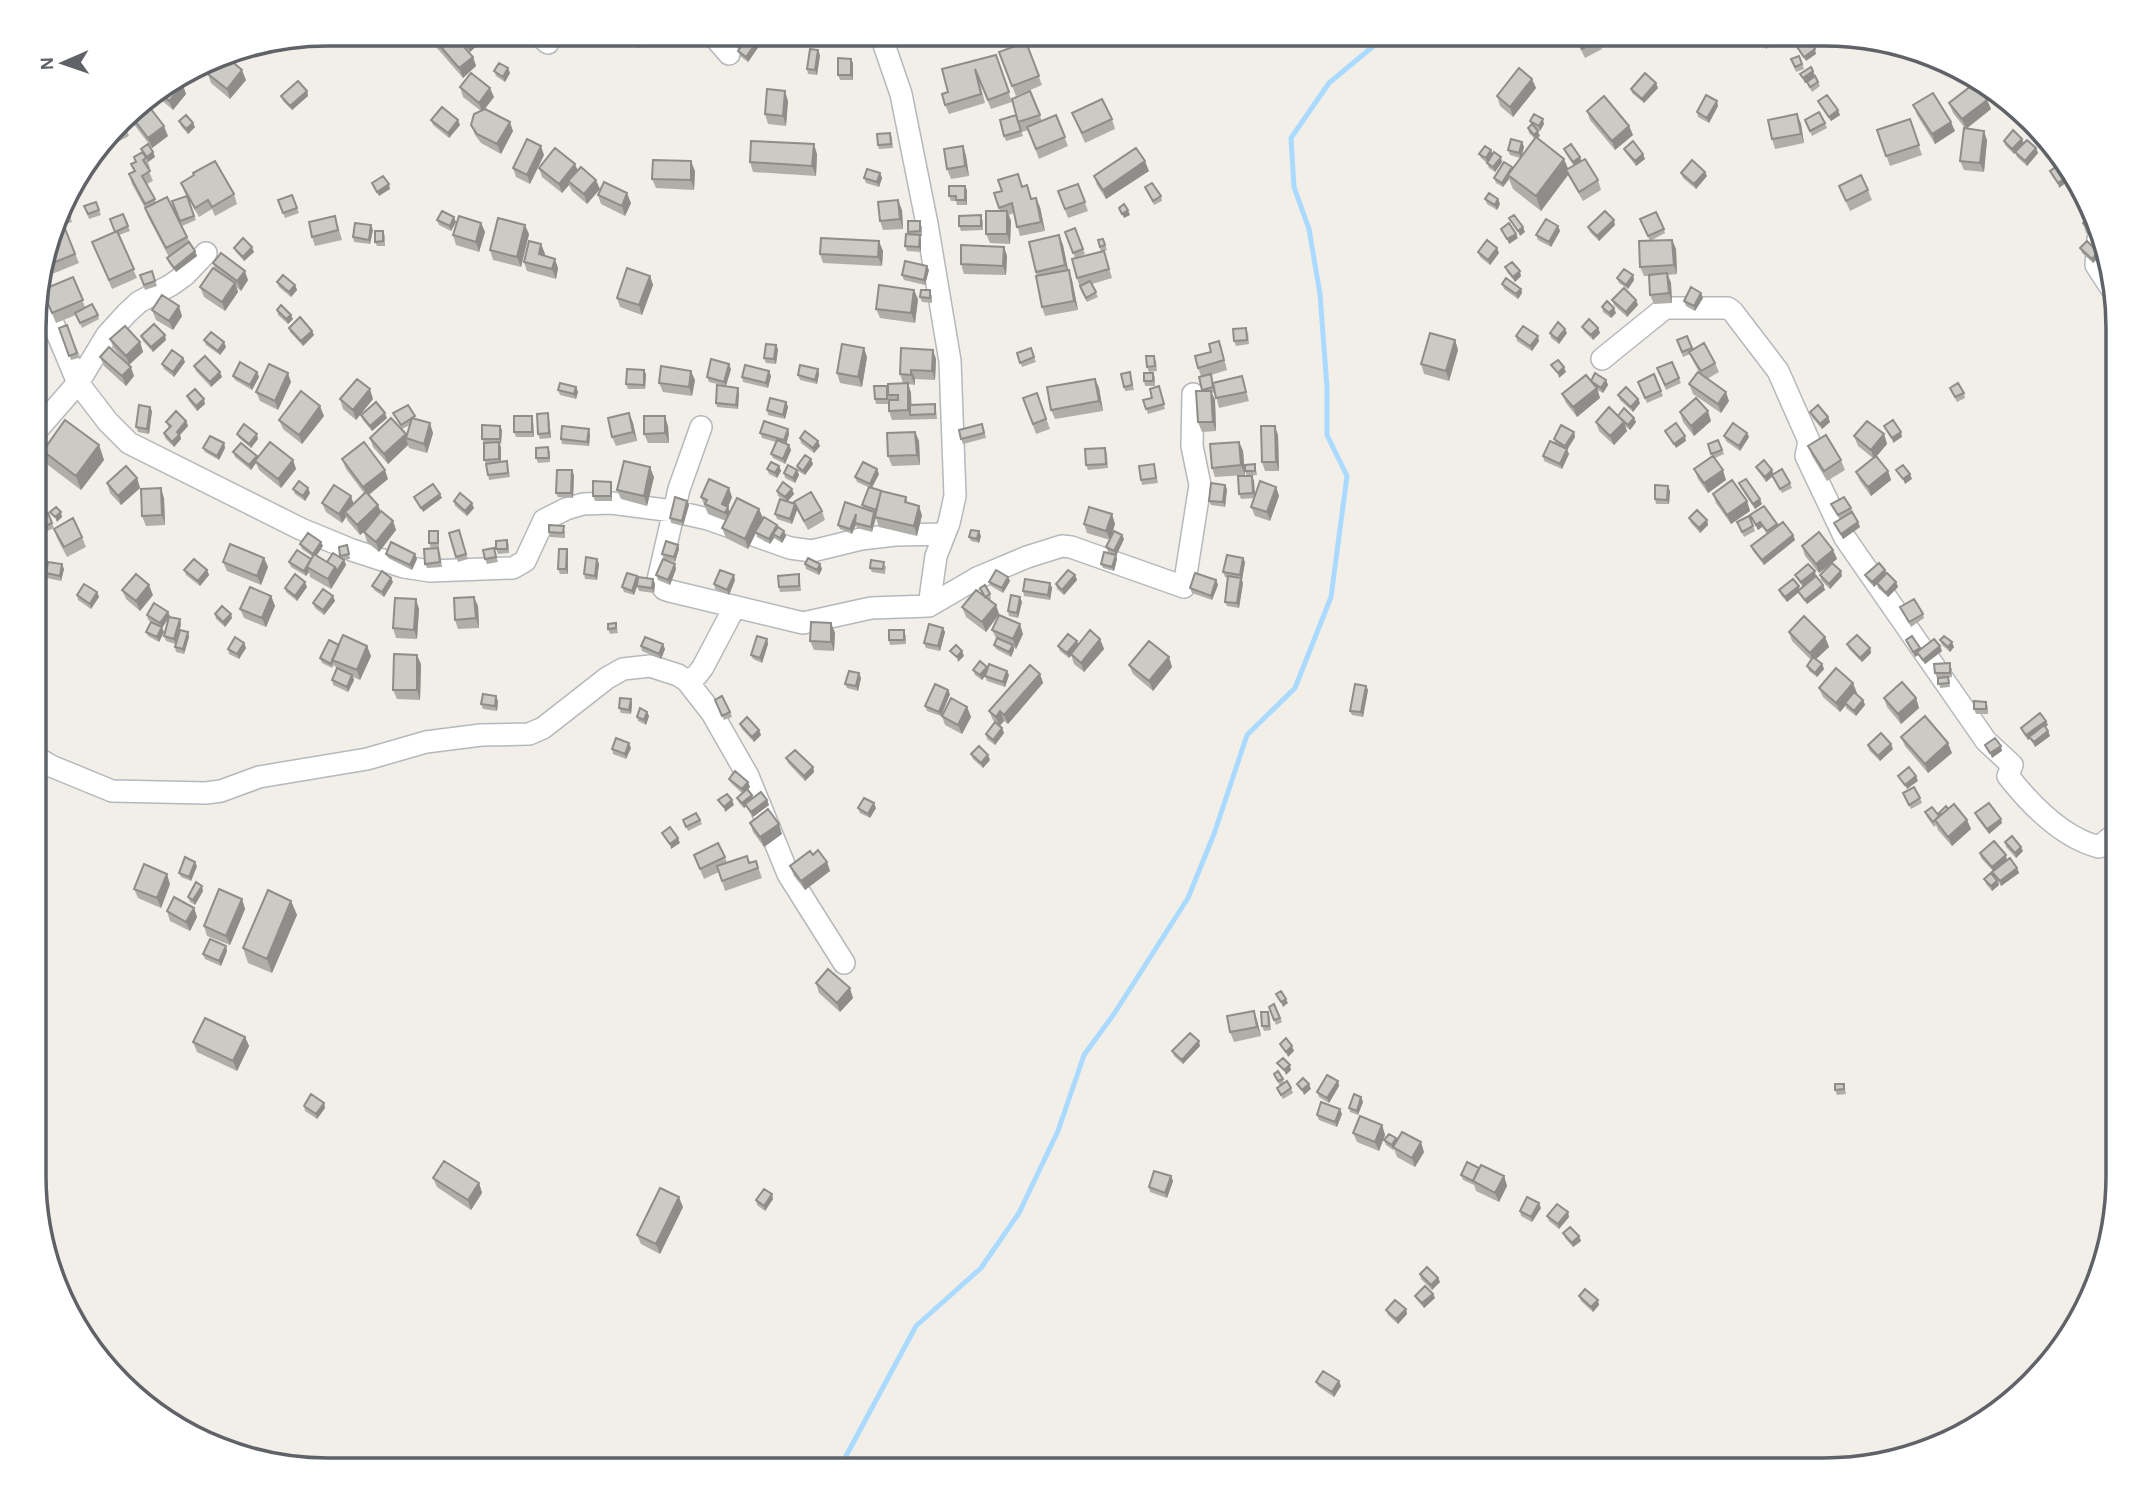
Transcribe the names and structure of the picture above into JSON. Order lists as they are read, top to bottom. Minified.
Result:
{"north":"left"}
